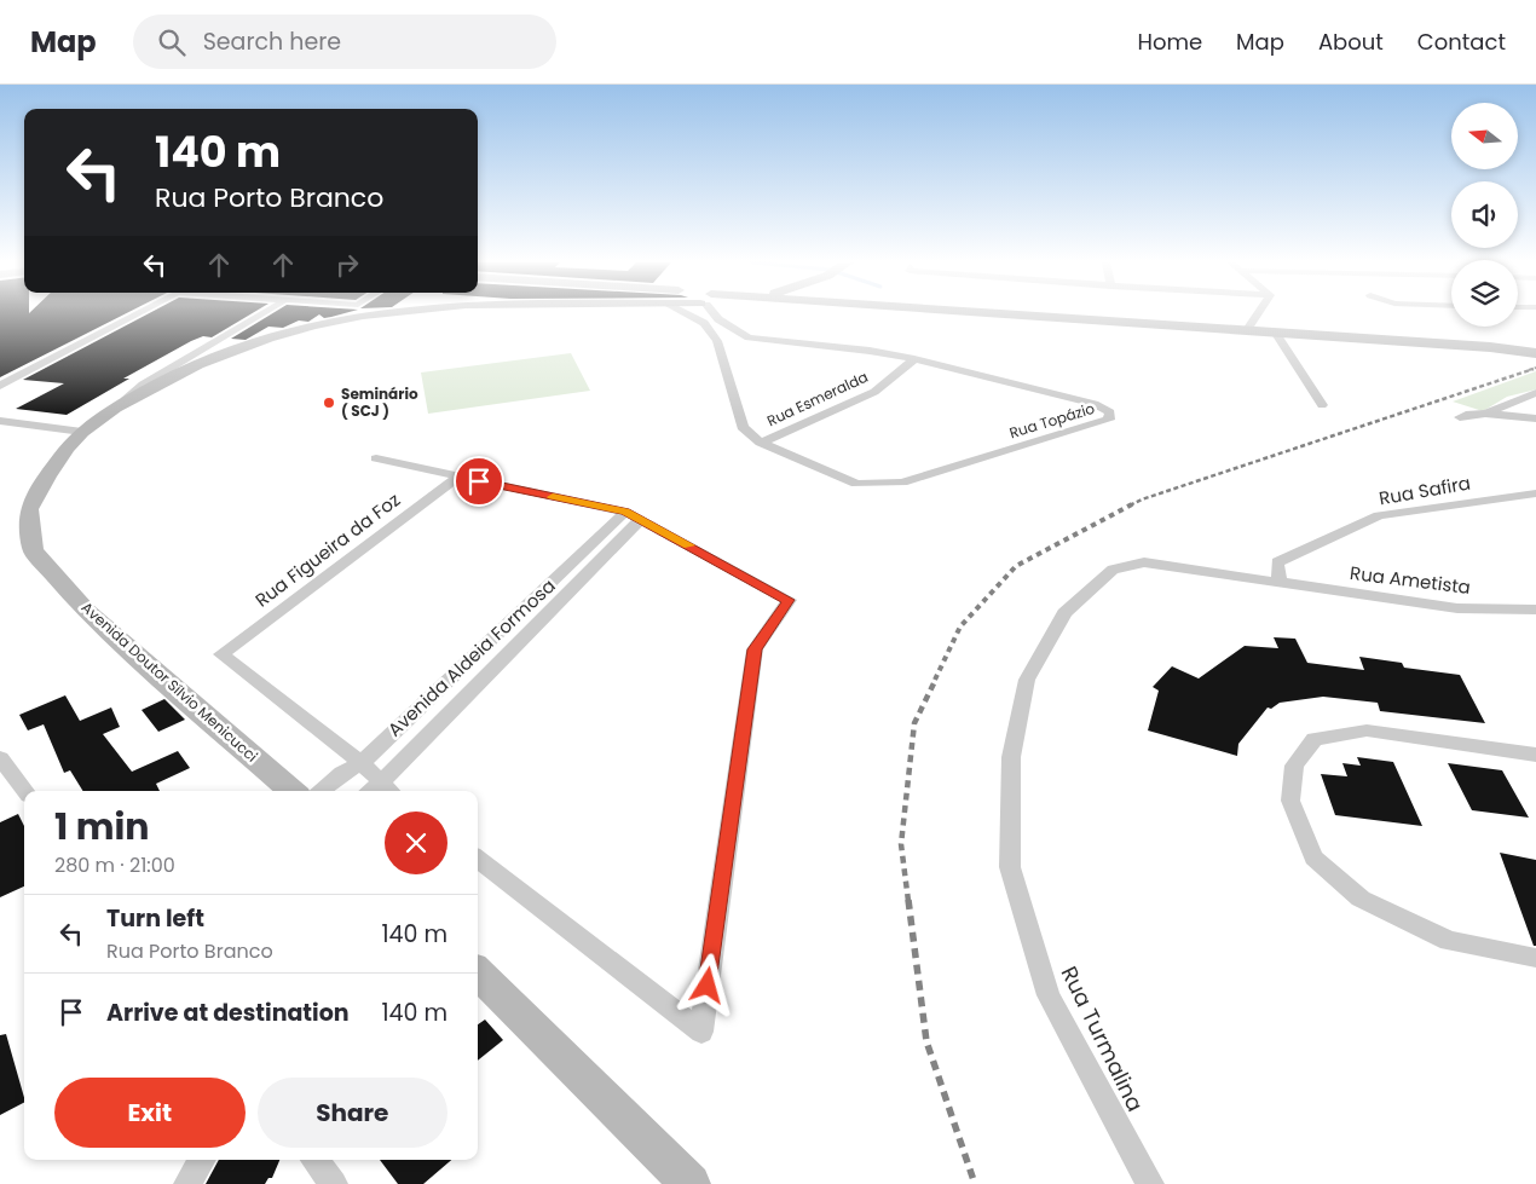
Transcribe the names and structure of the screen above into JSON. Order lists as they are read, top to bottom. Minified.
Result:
{"streets":{"main road":["Avenida Doutor Sílvio Menicucci"],"street":["Rua Esmeralda","Rua Topázio","Rua Safira","Rua Figueira da Foz","Rua Ametista","Avenida Aldeia Formosa","Rua Turmalina"]},"crossings":[["Rua Esmeralda","Rua Topázio"],["Rua Safira","Rua Ametista"],["Rua Safira","Rua Turmalina"],["Rua Figueira da Foz","Avenida Aldeia Formosa"],["Rua Ametista","Rua Turmalina"]],"places":["Seminário ( SCJ )"],"north":"left","page":{"header":"Map","search":"Search here","nav":["Home","Map","About","Contact"],"turn":["140 m","Rua Porto Branco"],"heading":["1 min","280 m · 21:00"],"list":[{"name":"Turn left","note":"Rua Porto Branco","value":"140 m"},{"name":"Arrive at destination","value":"140 m"}],"buttons":["Exit","Share"]}}
